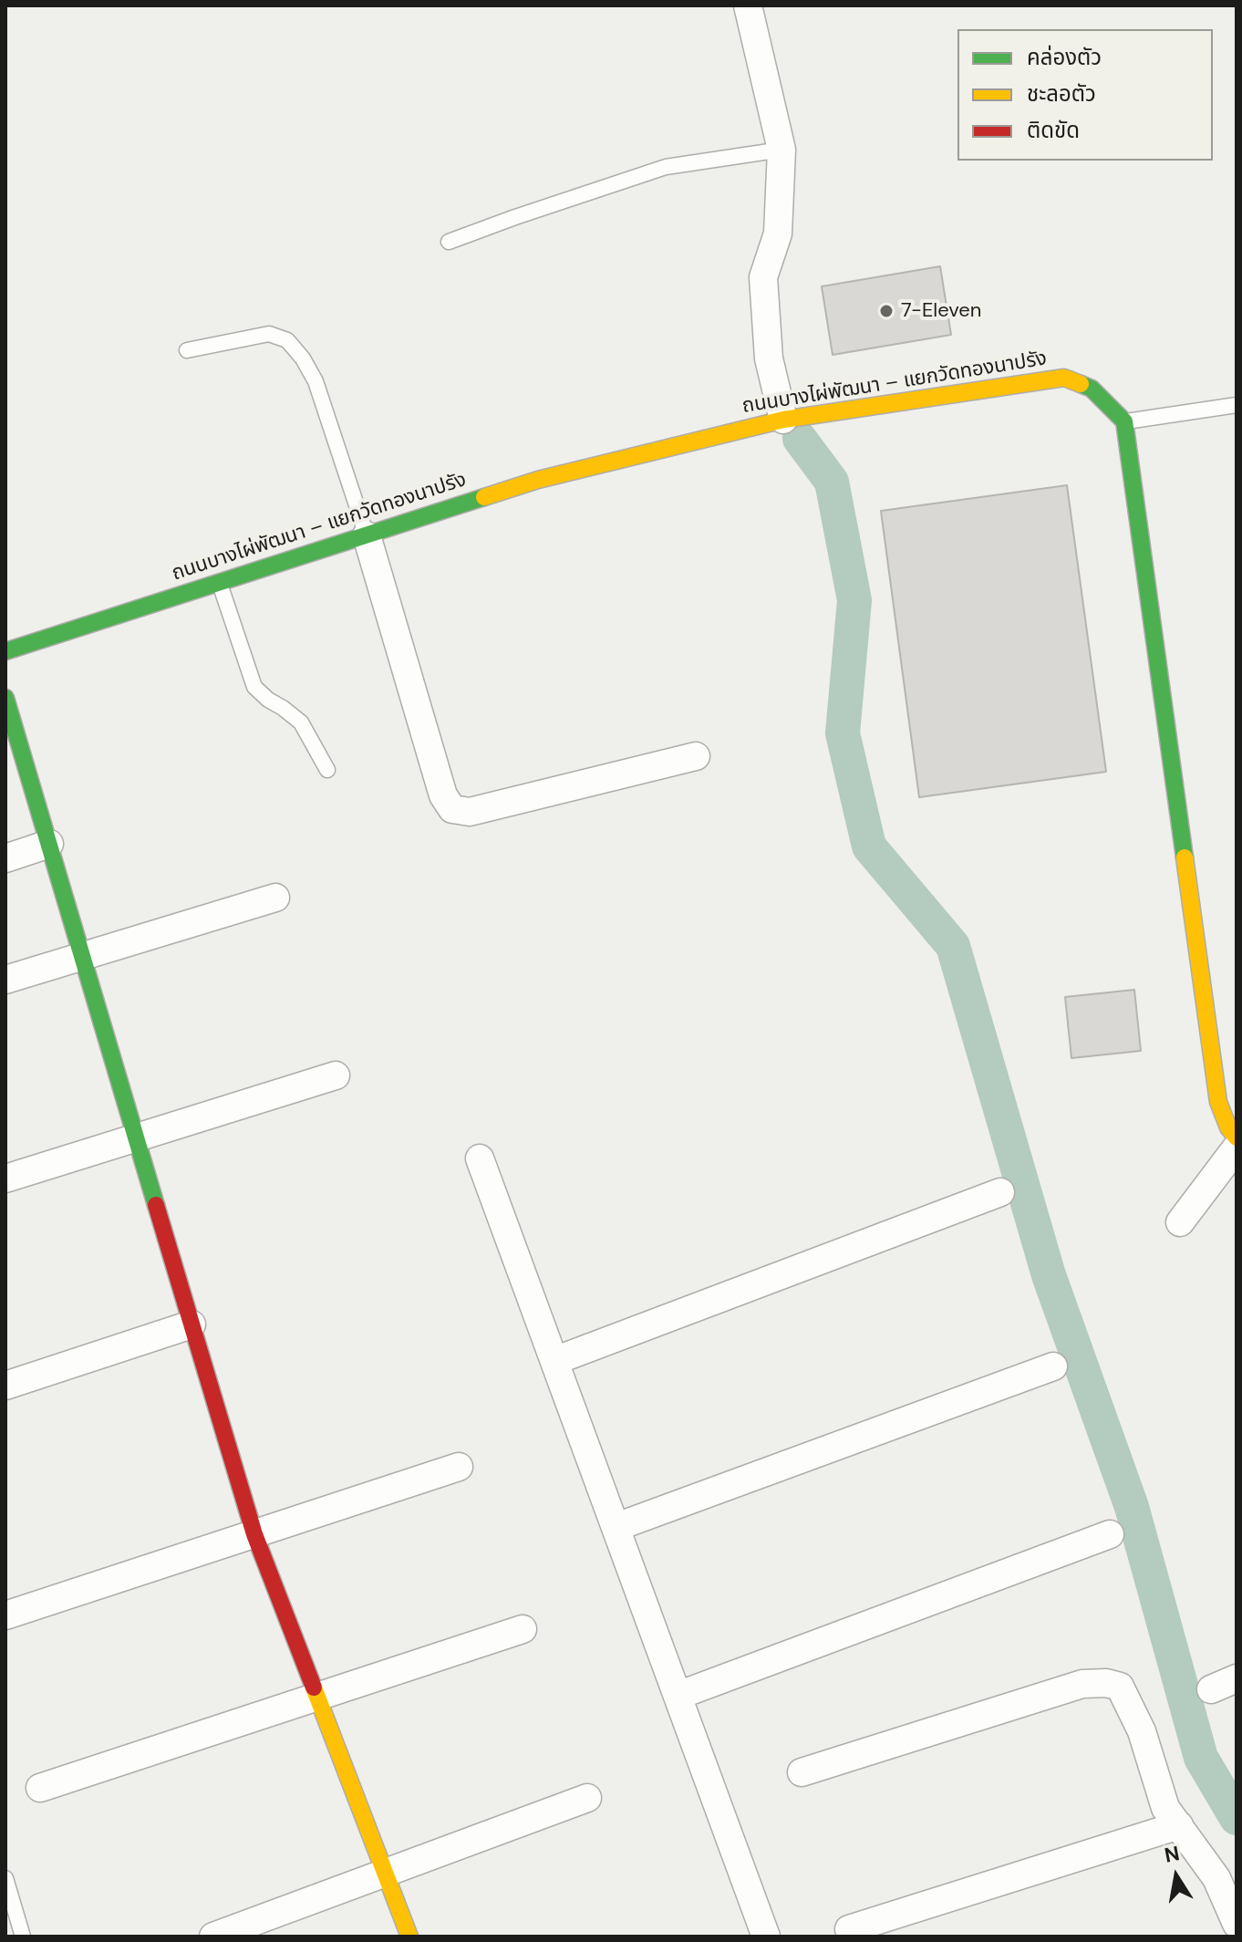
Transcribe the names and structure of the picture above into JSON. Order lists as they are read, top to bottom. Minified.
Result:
{"streets":{"street":["ถนนบางไผ่พัฒนา – แยกวัดทองนาปรัง"]},"places":["7-Eleven"],"legend":["คล่องตัว","ชะลอตัว","ติดขัด"],"north":"top"}
